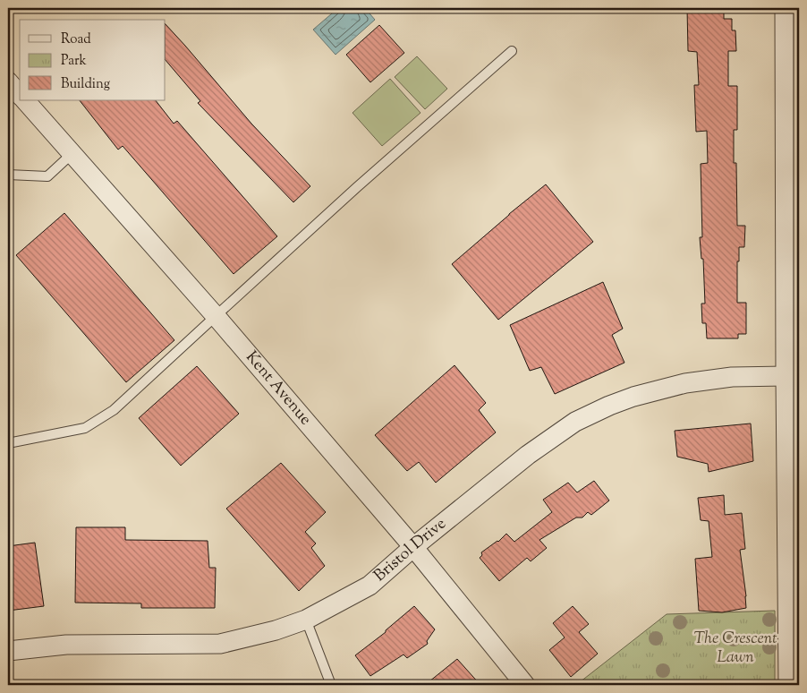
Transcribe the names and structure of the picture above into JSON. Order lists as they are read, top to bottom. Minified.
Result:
{"streets":{"street":["Kent Avenue","Bristol Drive"]},"crossings":[["Kent Avenue","Bristol Drive"]],"parks":["The Crescent Lawn"],"legend":["Road","Park","Building"]}
